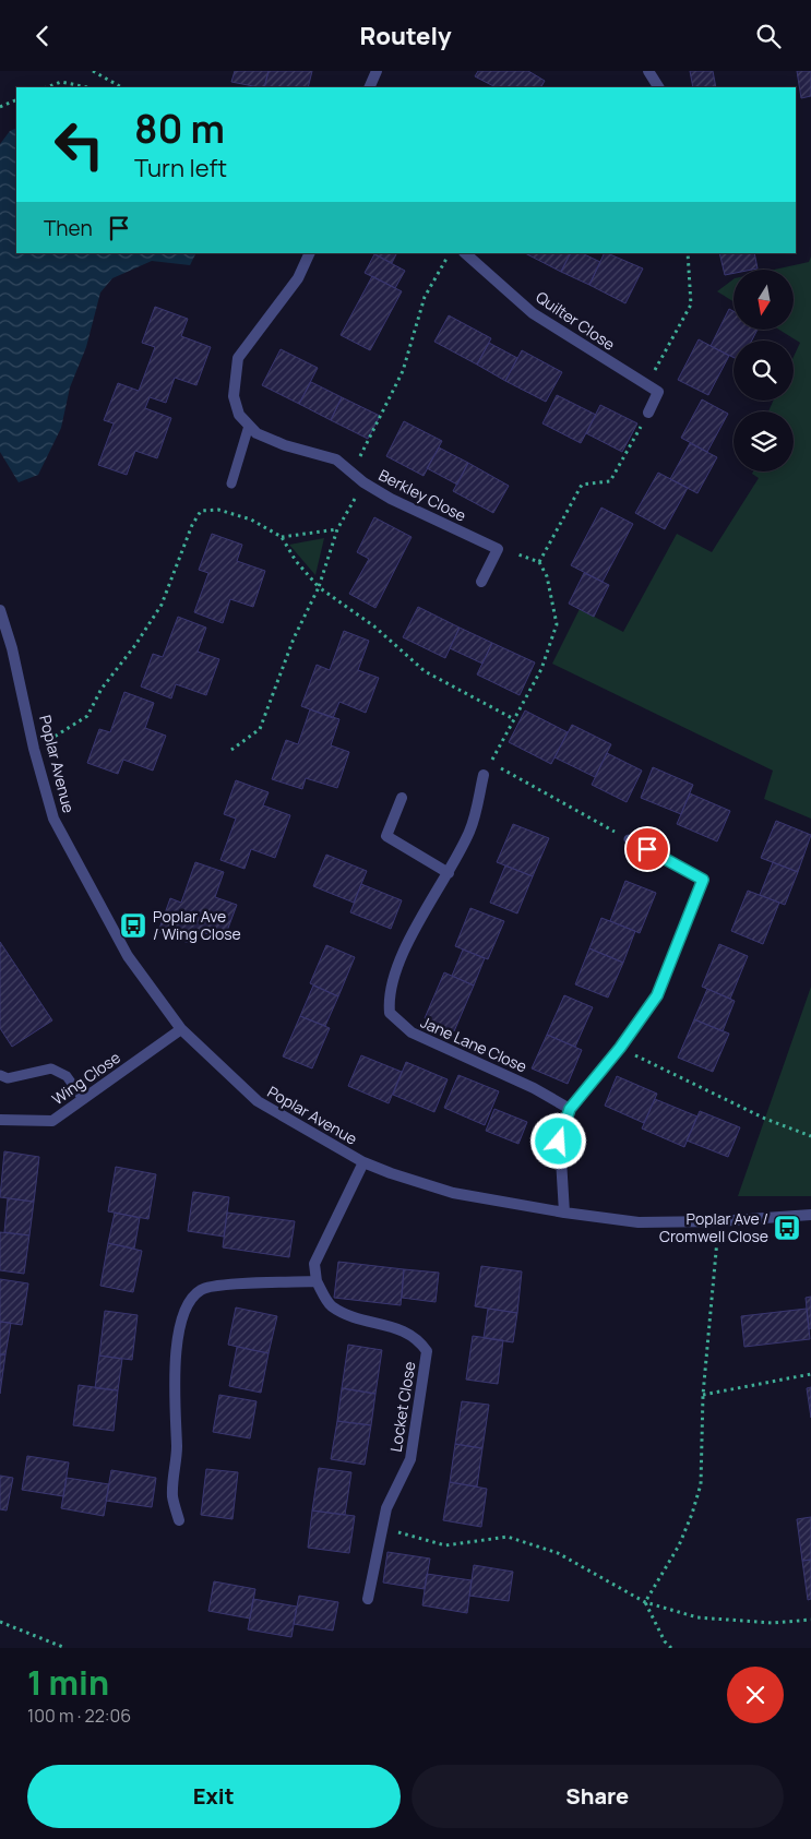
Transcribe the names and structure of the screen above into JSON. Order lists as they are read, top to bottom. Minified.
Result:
{"streets":{"street":["Quilter Close","Berkley Close","Poplar Avenue","Jane Lane Close","Wing Close","Locket Close"]},"crossings":[["Poplar Avenue","Wing Close"]],"places":{"bus stop":["Poplar Ave / Wing Close","Poplar Ave / Cromwell Close"]},"north":"bottom","page":{"header":"Routely","turn":["80 m","Turn left"],"then":"Then","heading":["1 min","100 m · 22:06"],"buttons":["Exit","Share"]}}
